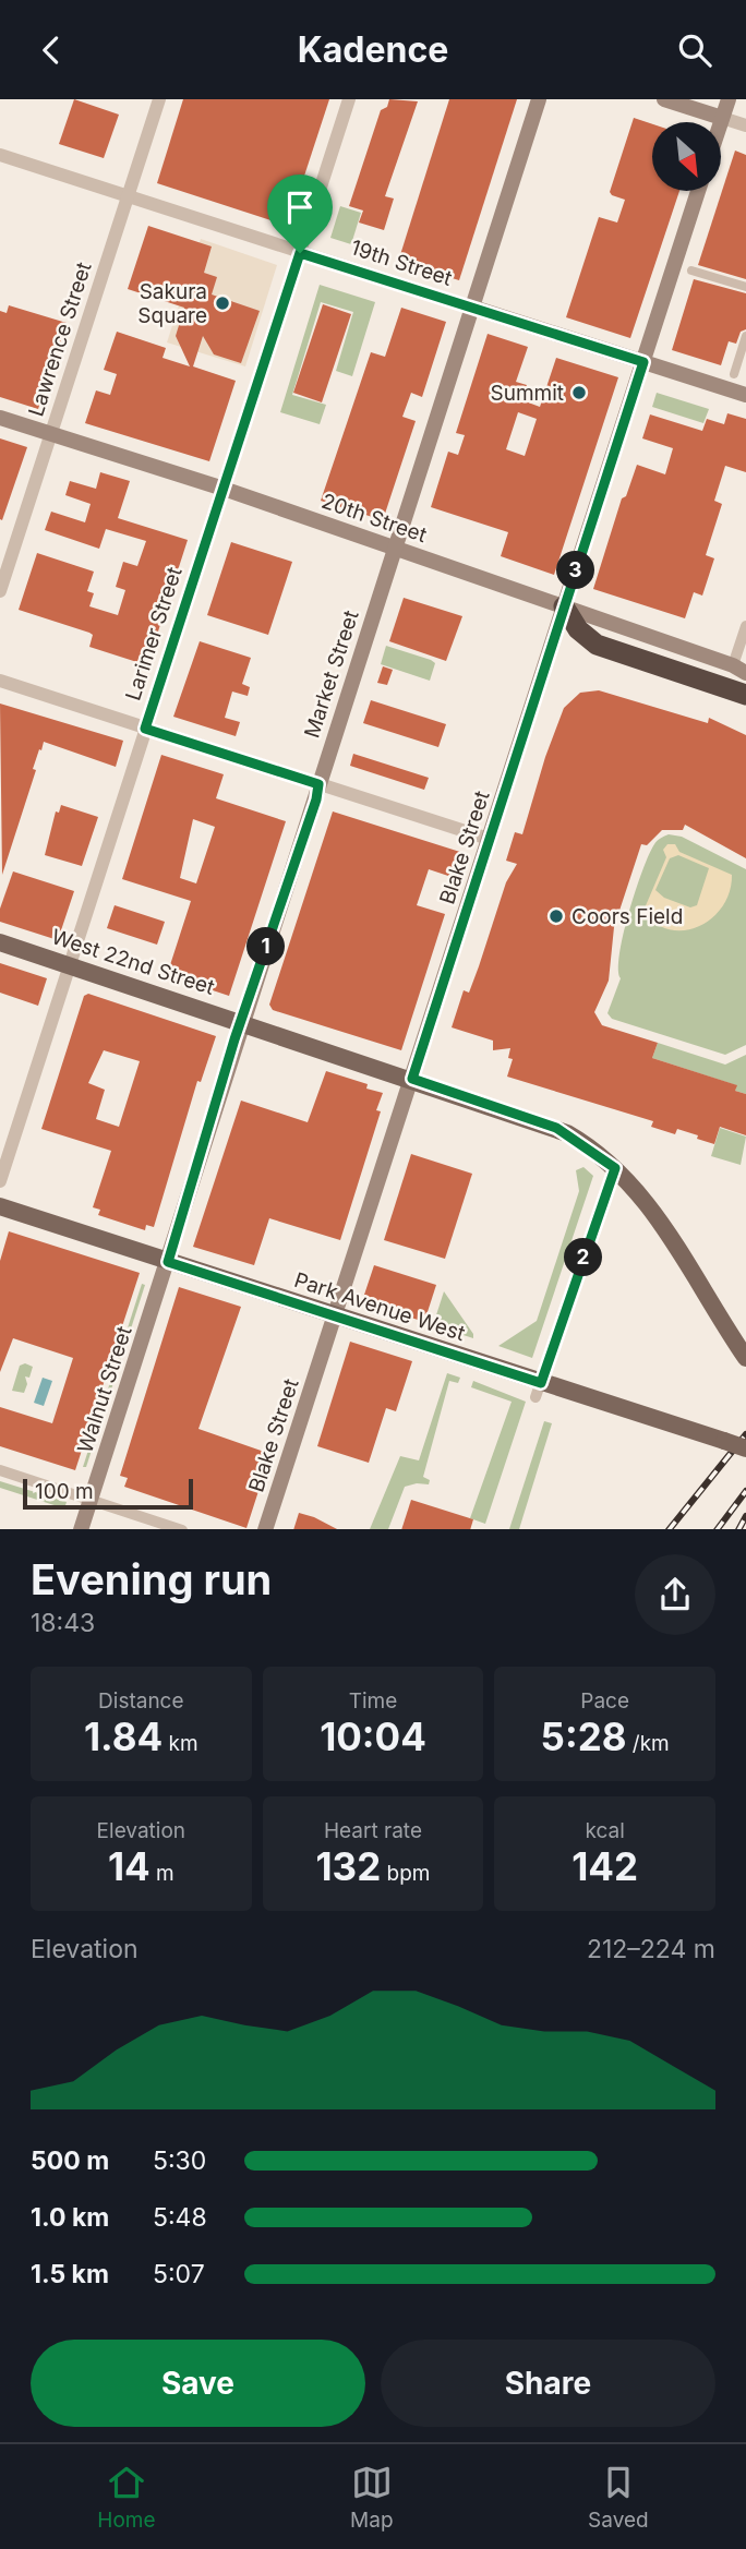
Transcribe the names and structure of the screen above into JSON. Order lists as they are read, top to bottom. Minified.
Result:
{"streets":{"main road":["19th Street","20th Street","Market Street","Blake Street","West 22nd Street","Park Avenue West","Walnut Street"],"street":["Lawrence Street","Larimer Street"]},"crossings":[["19th Street","Lawrence Street"],["19th Street","Larimer Street"],["19th Street","Market Street"],["19th Street","Blake Street"],["Lawrence Street","20th Street"],["20th Street","Larimer Street"],["20th Street","Market Street"],["20th Street","Blake Street"],["Larimer Street","West 22nd Street"],["Market Street","West 22nd Street"],["Market Street","Park Avenue West"],["Market Street","Walnut Street"],["Blake Street","West 22nd Street"],["Blake Street","Park Avenue West"],["Park Avenue West","Walnut Street"]],"places":["Sakura Square","Summit","Coors Field"],"scale_bar":"100 m","north":"bottom right","page":{"header":"Kadence","pins":["3","1","2"],"scale":"100 m","heading":["Evening run","18:43"],"stats":[["Distance","1.84 km"],["Time","10:04"],["Pace","5:28 /km"],["Elevation","14 m"],["Heart rate","132 bpm"],["kcal","142"]],"chart":["Elevation","212–224 m"],"list":[{"name":"500 m","note":"5:30"},{"name":"1.0 km","note":"5:48"},{"name":"1.5 km","note":"5:07"}],"buttons":["Save","Share"],"tabs":["Home","Map","Saved"]}}
